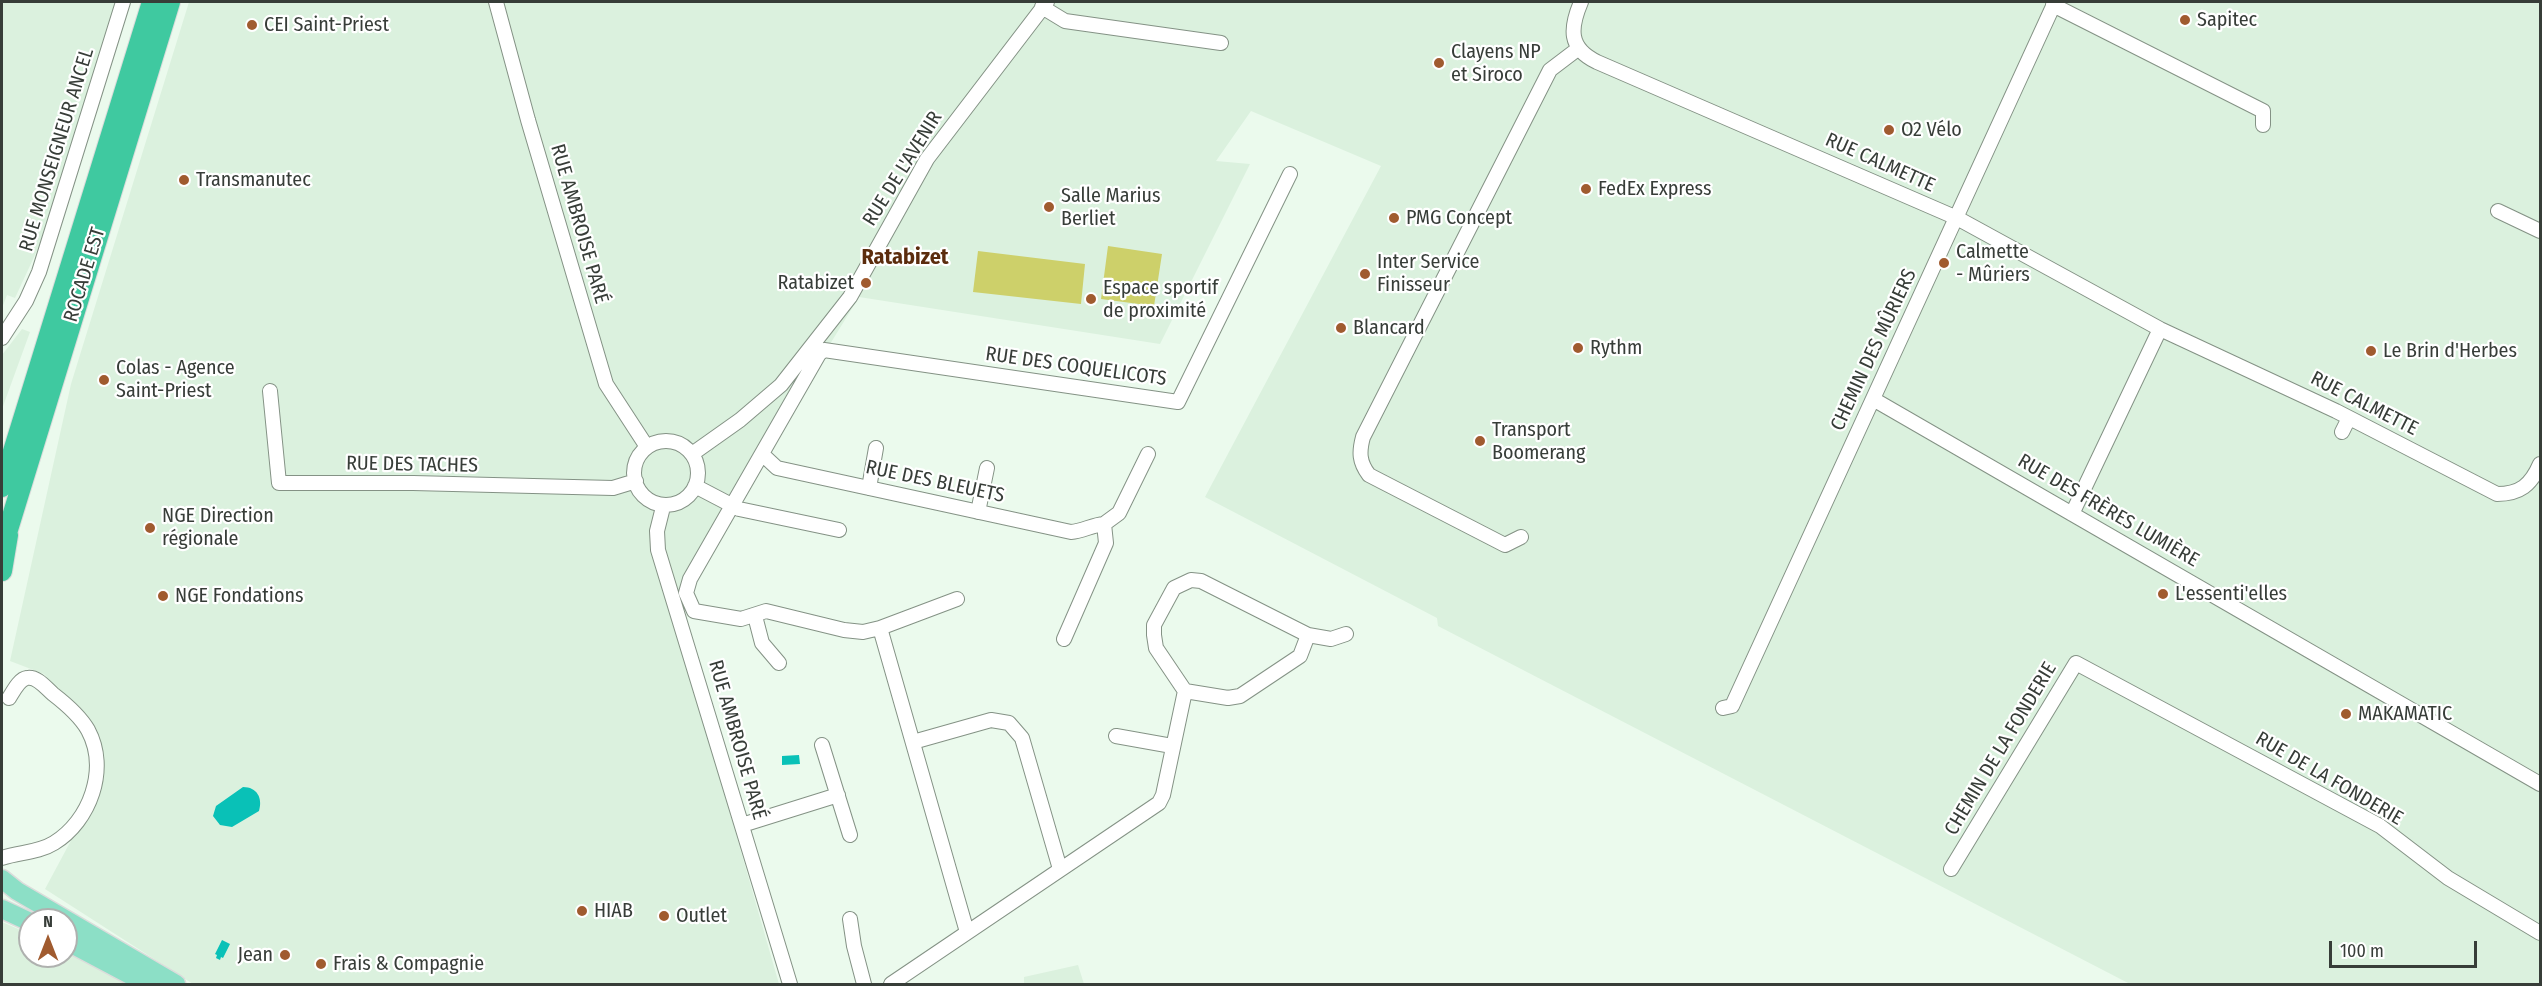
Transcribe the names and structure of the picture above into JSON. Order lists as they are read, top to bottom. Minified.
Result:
{"streets":{"highway":["ROCADE EST"],"street":["RUE MONSEIGNEUR ANCEL","RUE CALMETTE","RUE DE L'AVENIR","RUE AMBROISE PARÉ","CHEMIN DES MÛRIERS","RUE DES COQUELICOTS","RUE DES TACHES","RUE DES BLEUETS","RUE DES FRÈRES LUMIÈRE","CHEMIN DE LA FONDERIE","RUE DE LA FONDERIE"]},"crossings":[["RUE CALMETTE","CHEMIN DES MÛRIERS"],["RUE DE L'AVENIR","RUE AMBROISE PARÉ"],["RUE DE L'AVENIR","RUE DES TACHES"],["RUE AMBROISE PARÉ","RUE DES TACHES"],["CHEMIN DES MÛRIERS","RUE DES FRÈRES LUMIÈRE"],["RUE DES COQUELICOTS","RUE DES BLEUETS"],["CHEMIN DE LA FONDERIE","RUE DE LA FONDERIE"]],"districts":["Ratabizet"],"places":["Sapitec","CEI Saint-Priest","Clayens NP et Siroco","O2 Vélo","Transmanutec","FedEx Express","Salle Marius Berliet","PMG Concept","Calmette - Mûriers","Inter Service Finisseur","Ratabizet","Espace sportif de proximité","Blancard","Rythm","Le Brin d'Herbes","Colas - Agence Saint-Priest","Transport Boomerang","NGE Direction régionale","L'essenti'elles","NGE Fondations","MAKAMATIC","HIAB","Outlet","Jean","Frais & Compagnie"],"scale_bar":"100 m","north":"top"}
